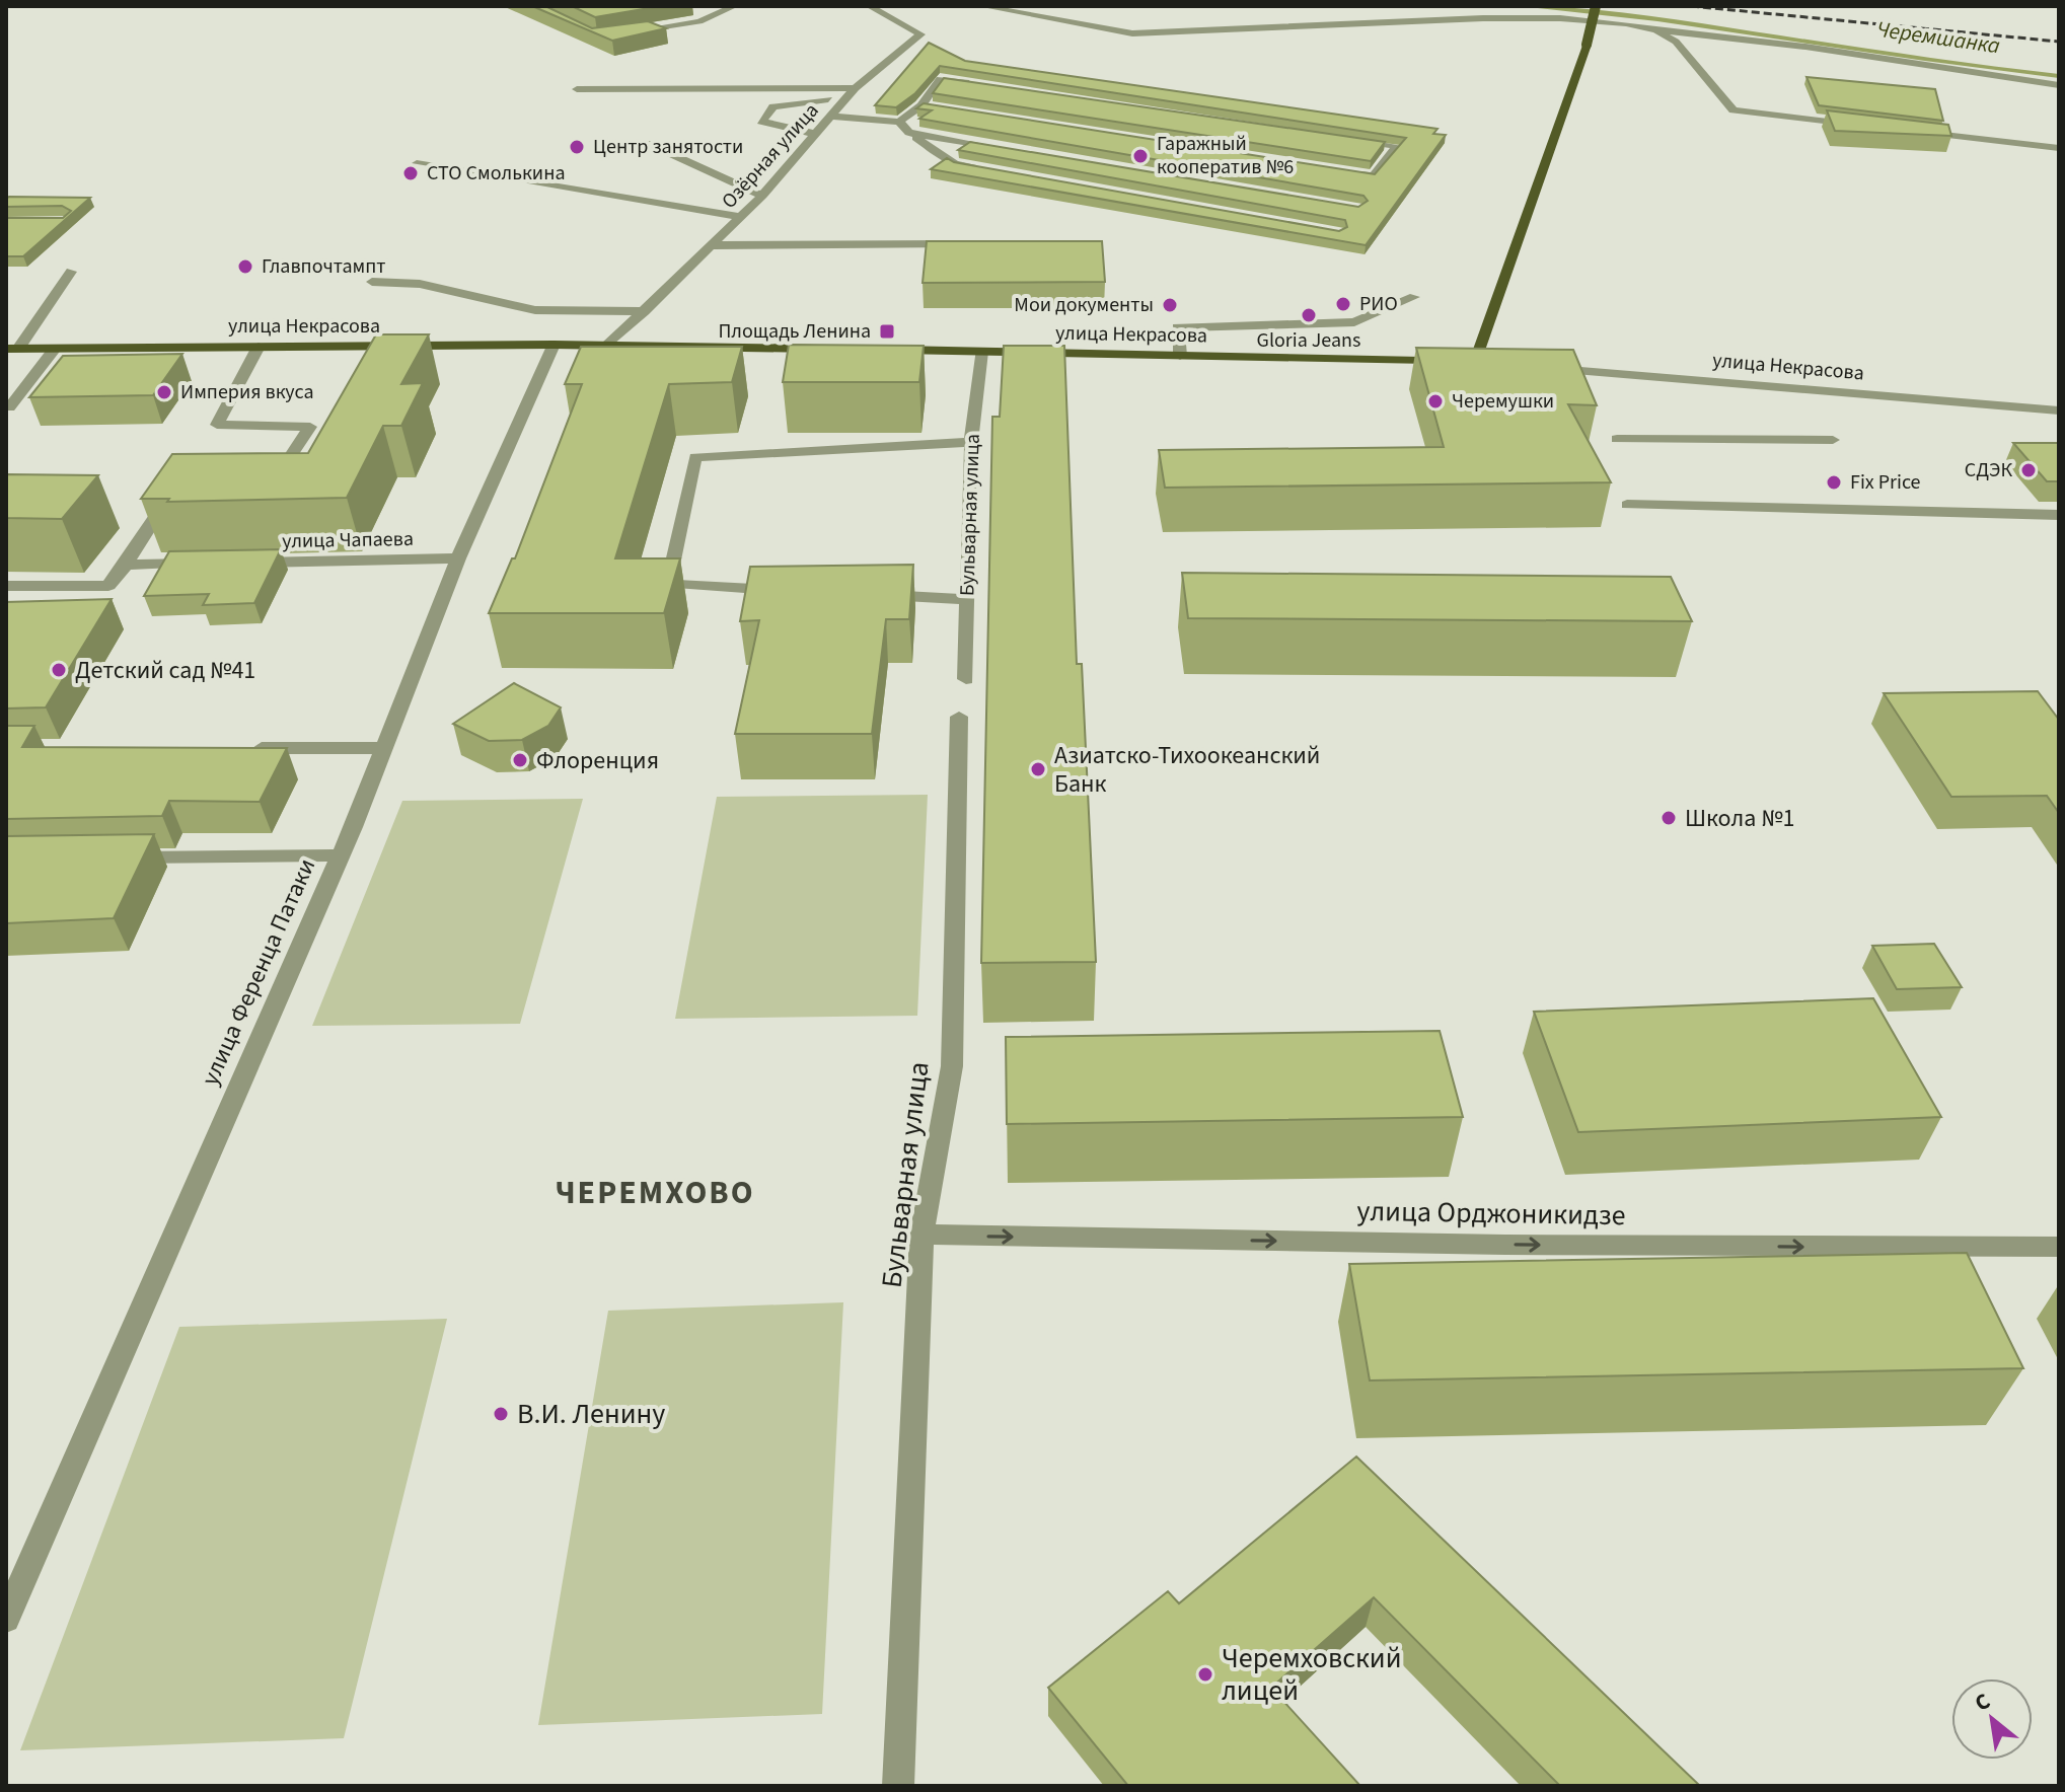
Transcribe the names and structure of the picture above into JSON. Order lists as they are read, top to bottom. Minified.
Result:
{"streets":{"main road":["улица Некрасова"],"street":["Озёрная улица","Бульварная улица","улица Чапаева","улица Ференца Патаки","улица Орджоникидзе"]},"crossings":[["Озёрная улица","улица Некрасова"],["улица Некрасова","Бульварная улица"],["улица Некрасова","улица Ференца Патаки"],["Бульварная улица","улица Орджоникидзе"],["улица Чапаева","улица Ференца Патаки"]],"one_way":["улица Орджоникидзе"],"districts":["ЧЕРЕМХОВО"],"water":["Черемшанка"],"places":{"other":["Центр занятости","Гаражный кооператив №6","СТО Смолькина","Главпочтампт","РИО","Мои документы","Gloria Jeans","Империя вкуса","Черемушки","СДЭК","Fix Price","Детский сад №41","Флоренция","Азиатско-Тихоокеанский Банк","Школа №1","В.И. Ленину","Черемховский лицей"],"transit":["Площадь Ленина"]},"north":"top left"}
